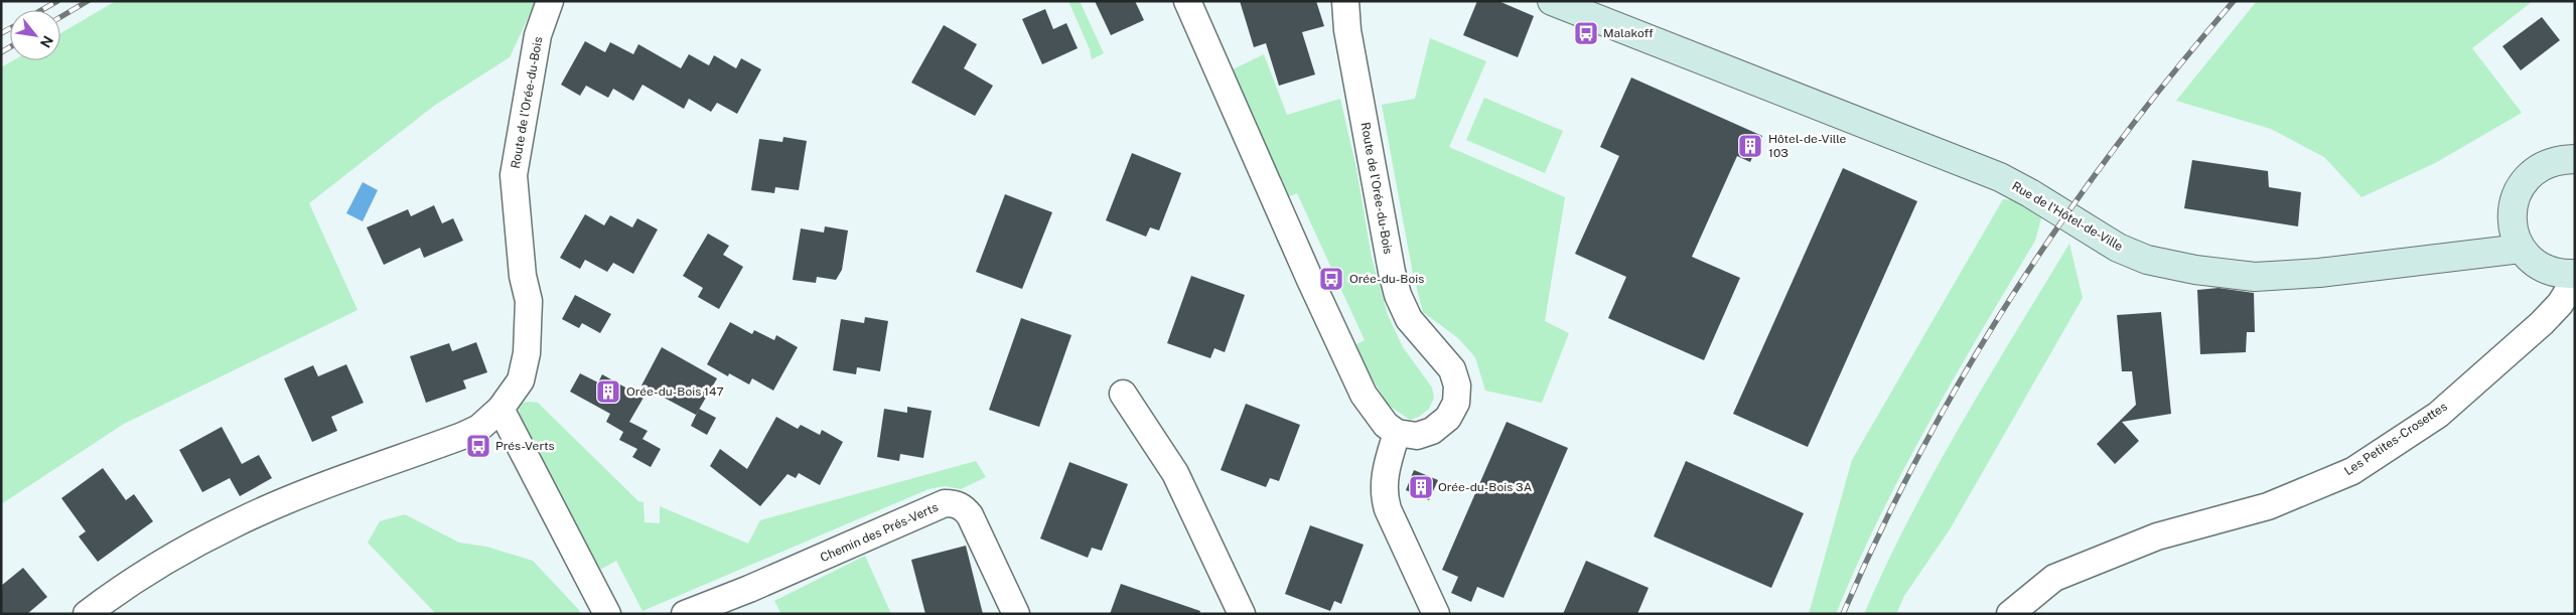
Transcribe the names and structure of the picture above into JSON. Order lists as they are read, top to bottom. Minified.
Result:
{"streets":{"main road":["Rue de l'Hôtel-de-Ville"],"street":["Route de l'Orée-du-Bois","Les Petites-Crosettes","Chemin des Prés-Verts"]},"places":{"bus stop":["Malakoff","Orée-du-Bois","Prés-Verts"],"building":["Hôtel-de-Ville 103","Orée-du-Bois 147","Orée-du-Bois 3A"]},"north":"bottom right"}
